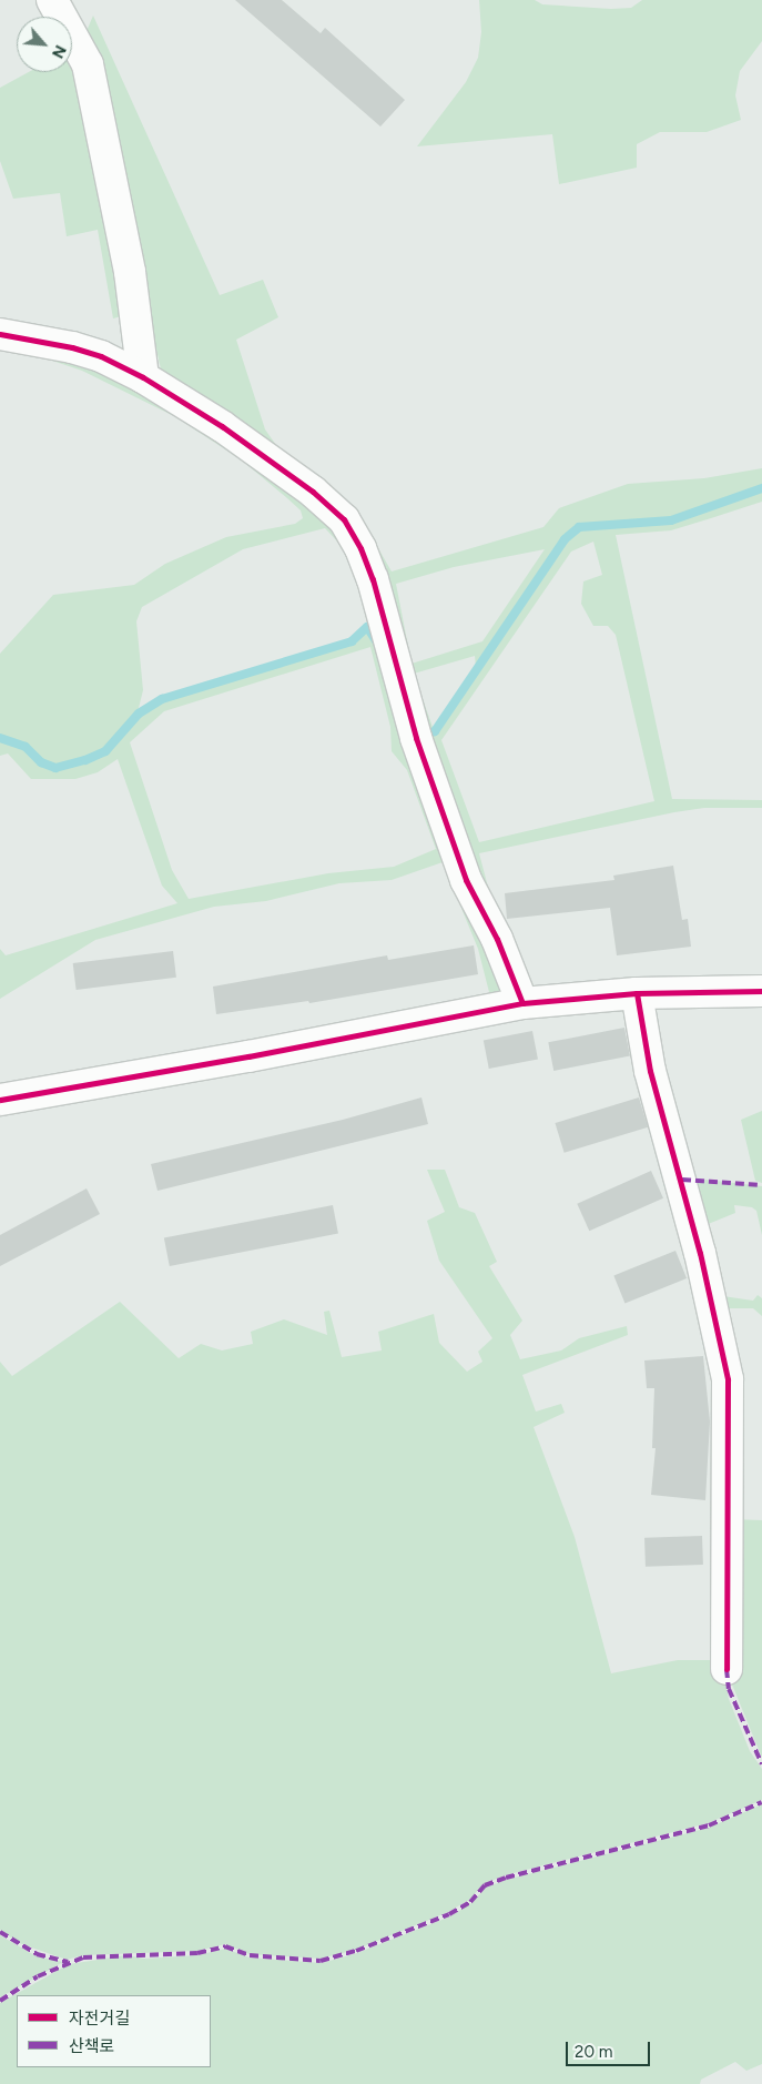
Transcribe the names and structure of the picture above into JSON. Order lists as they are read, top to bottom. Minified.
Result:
{"legend":["자전거길","산책로"],"scale_bar":"20 m","north":"bottom right"}
